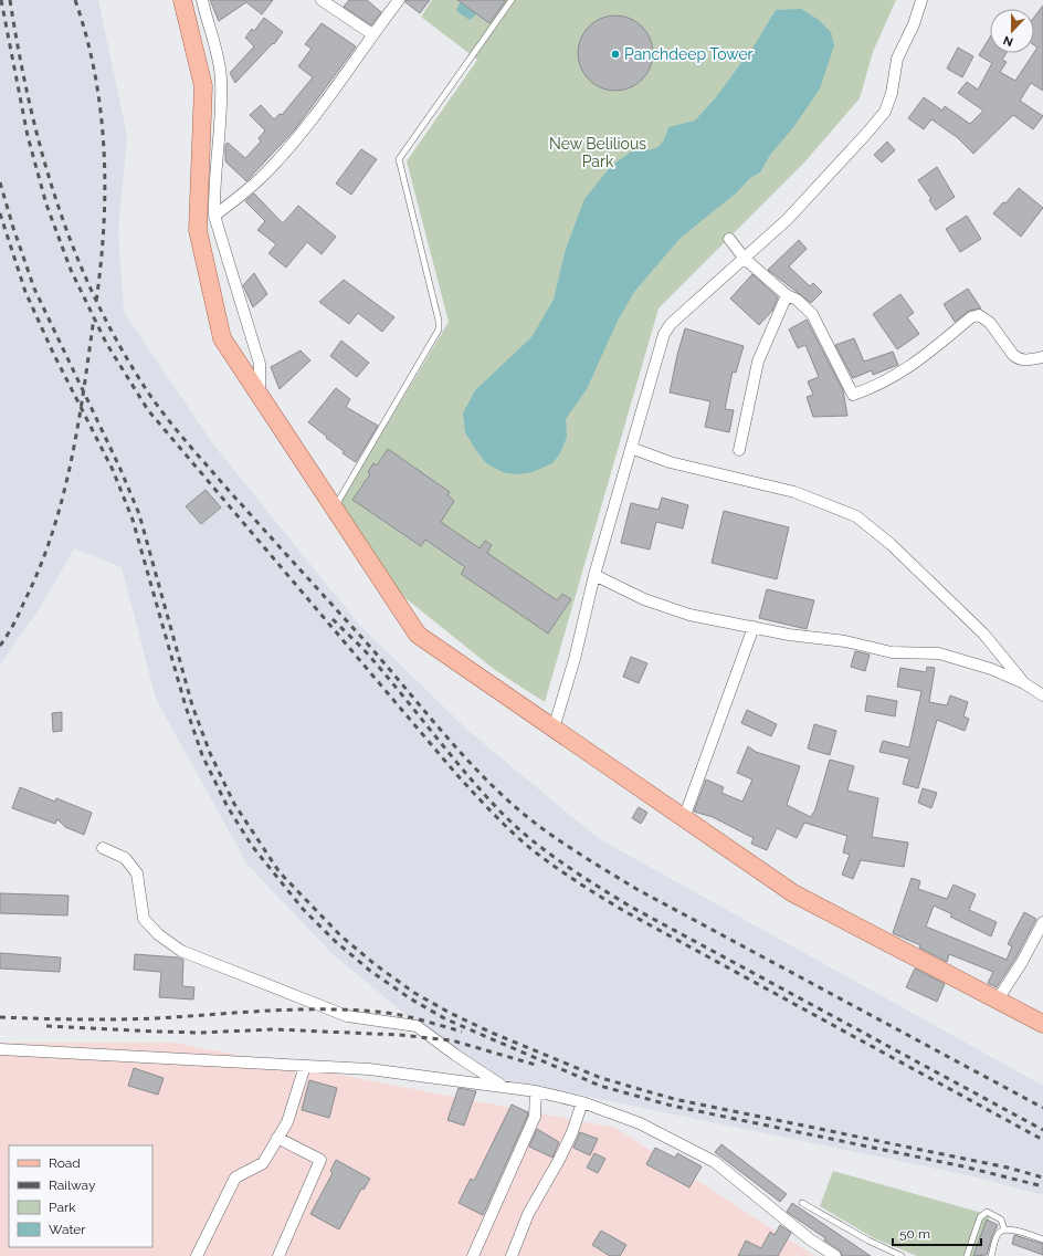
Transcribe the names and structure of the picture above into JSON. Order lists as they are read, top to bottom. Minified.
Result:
{"parks":["New Belilious Park"],"places":["Panchdeep Tower"],"legend":["Road","Railway","Park","Water"],"scale_bar":"50 m","north":"bottom"}
